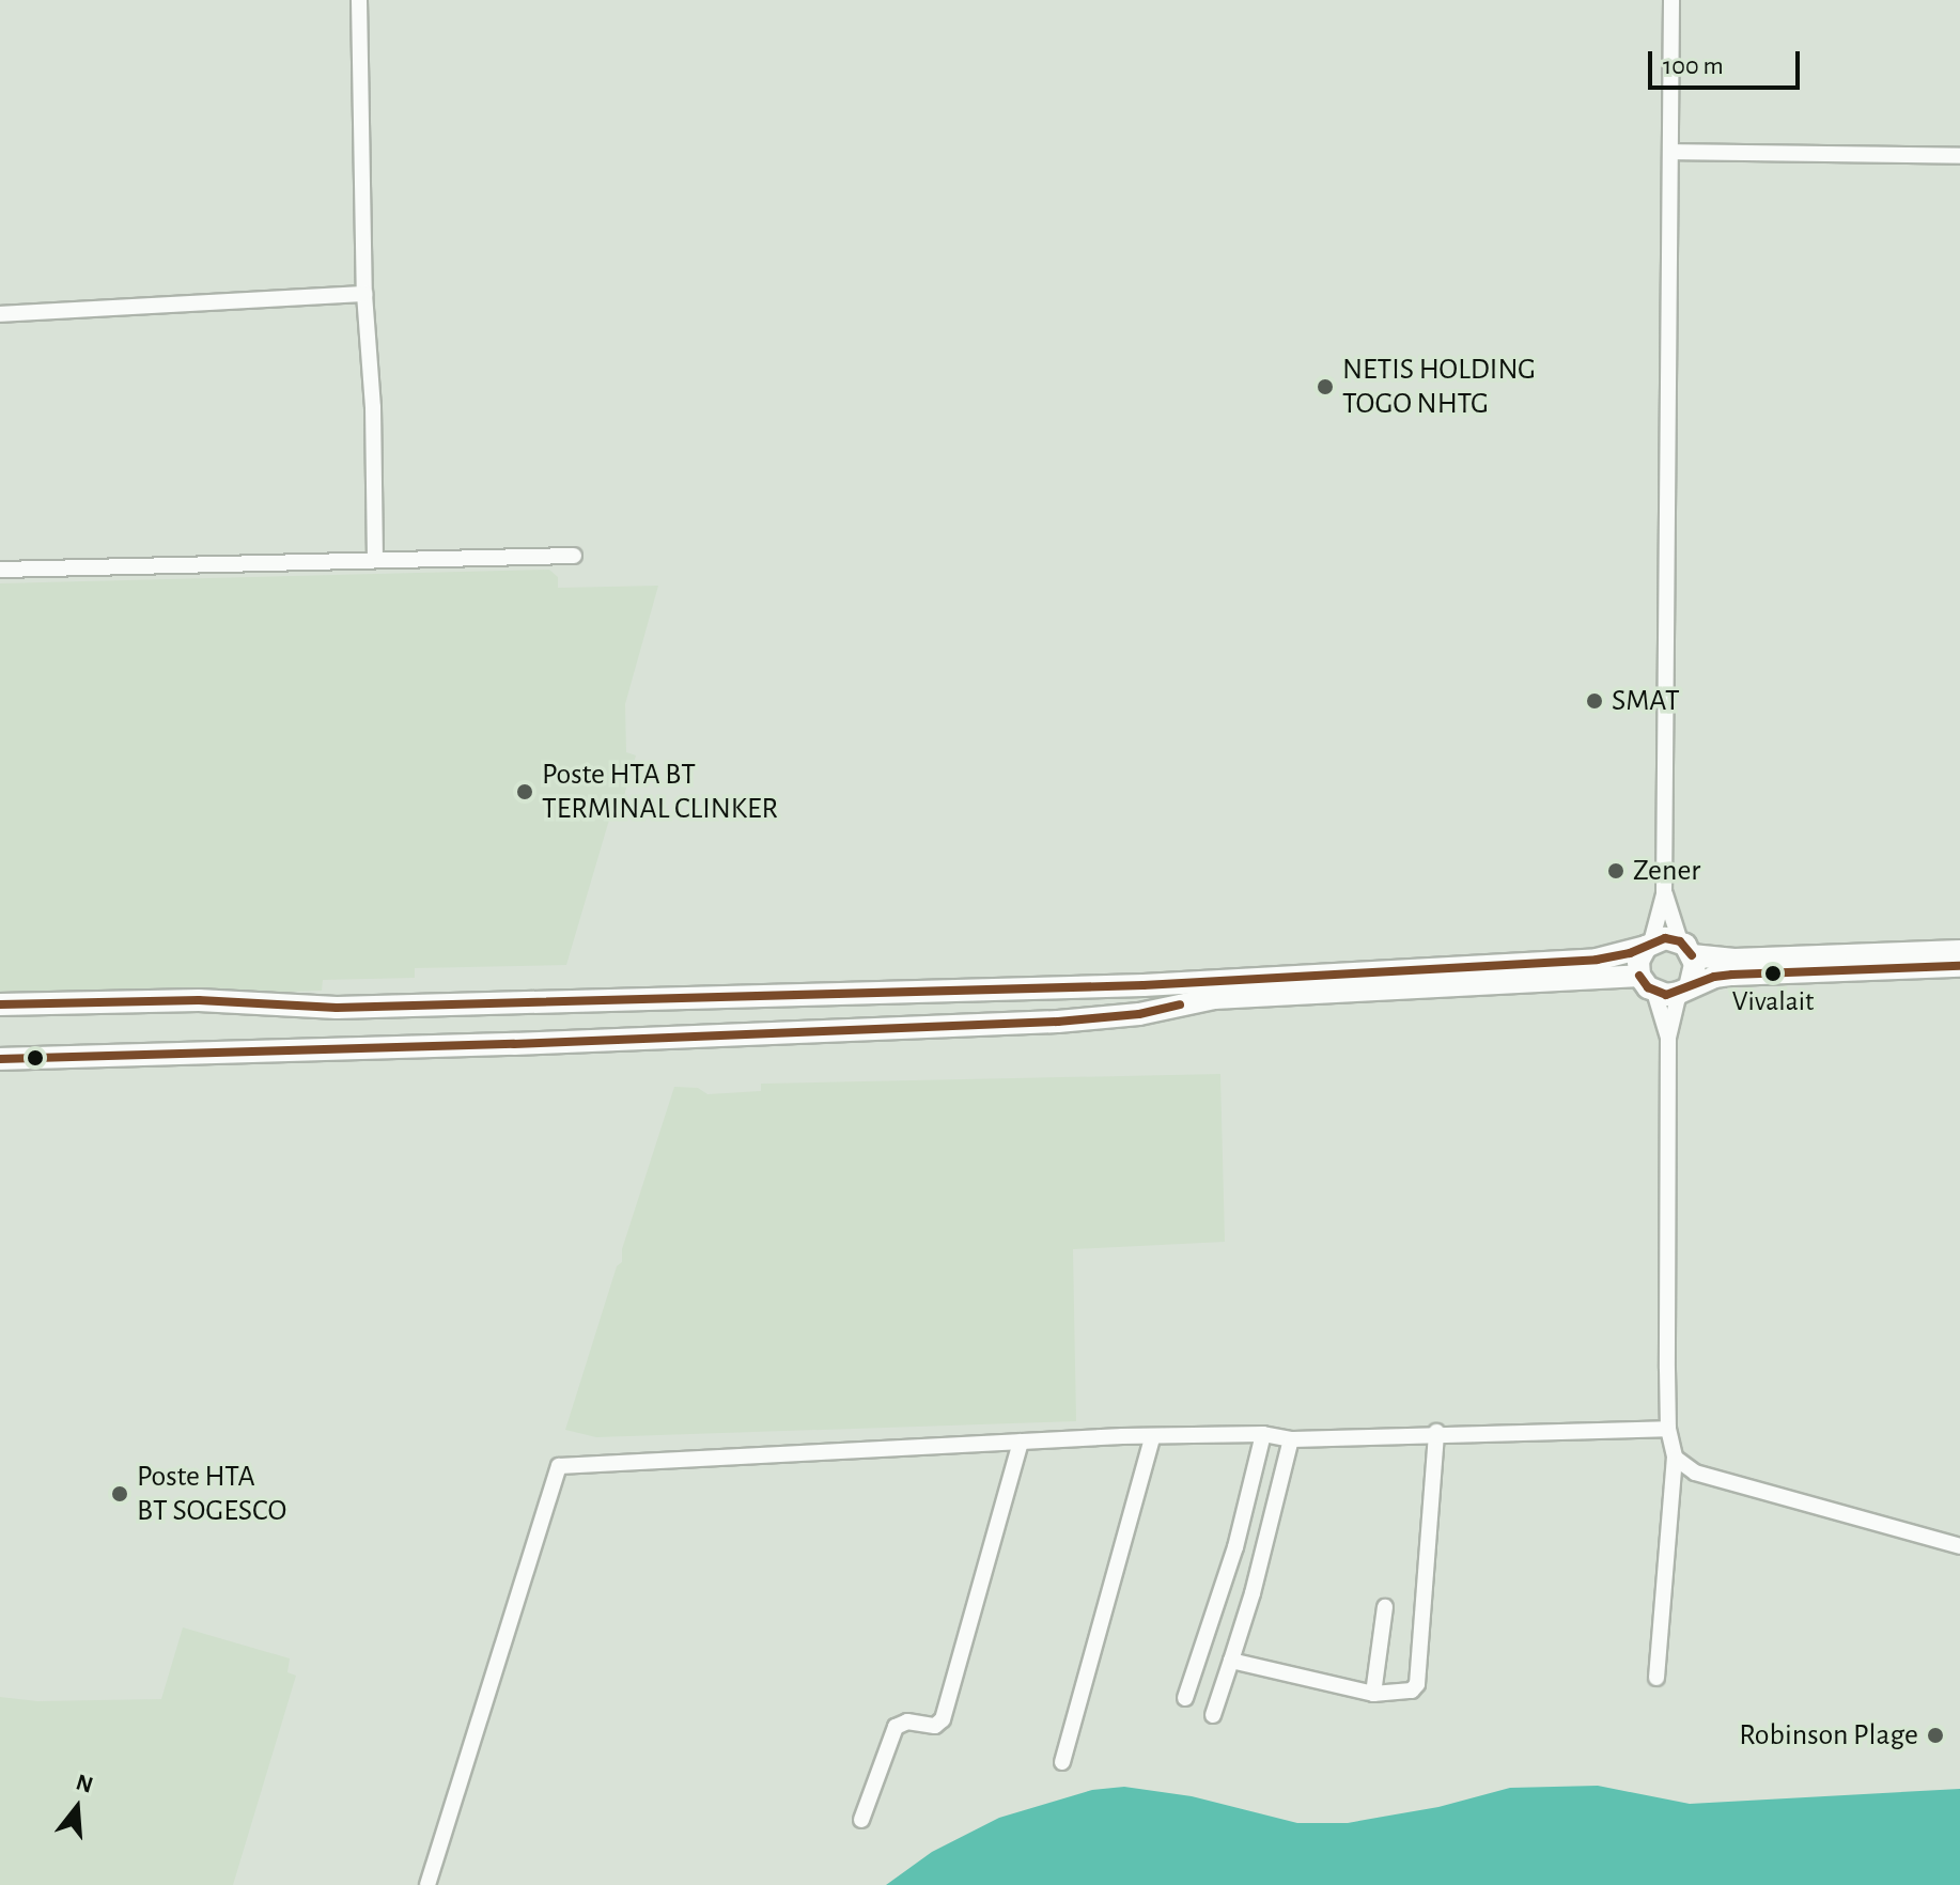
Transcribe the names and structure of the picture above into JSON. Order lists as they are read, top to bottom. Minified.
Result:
{"places":["NETIS HOLDING TOGO NHTG","SMAT","Poste HTA BT TERMINAL CLINKER","Zener","Vivalait","Poste HTA BT SOGESCO","Robinson Plage"],"scale_bar":"100 m","north":"top"}
